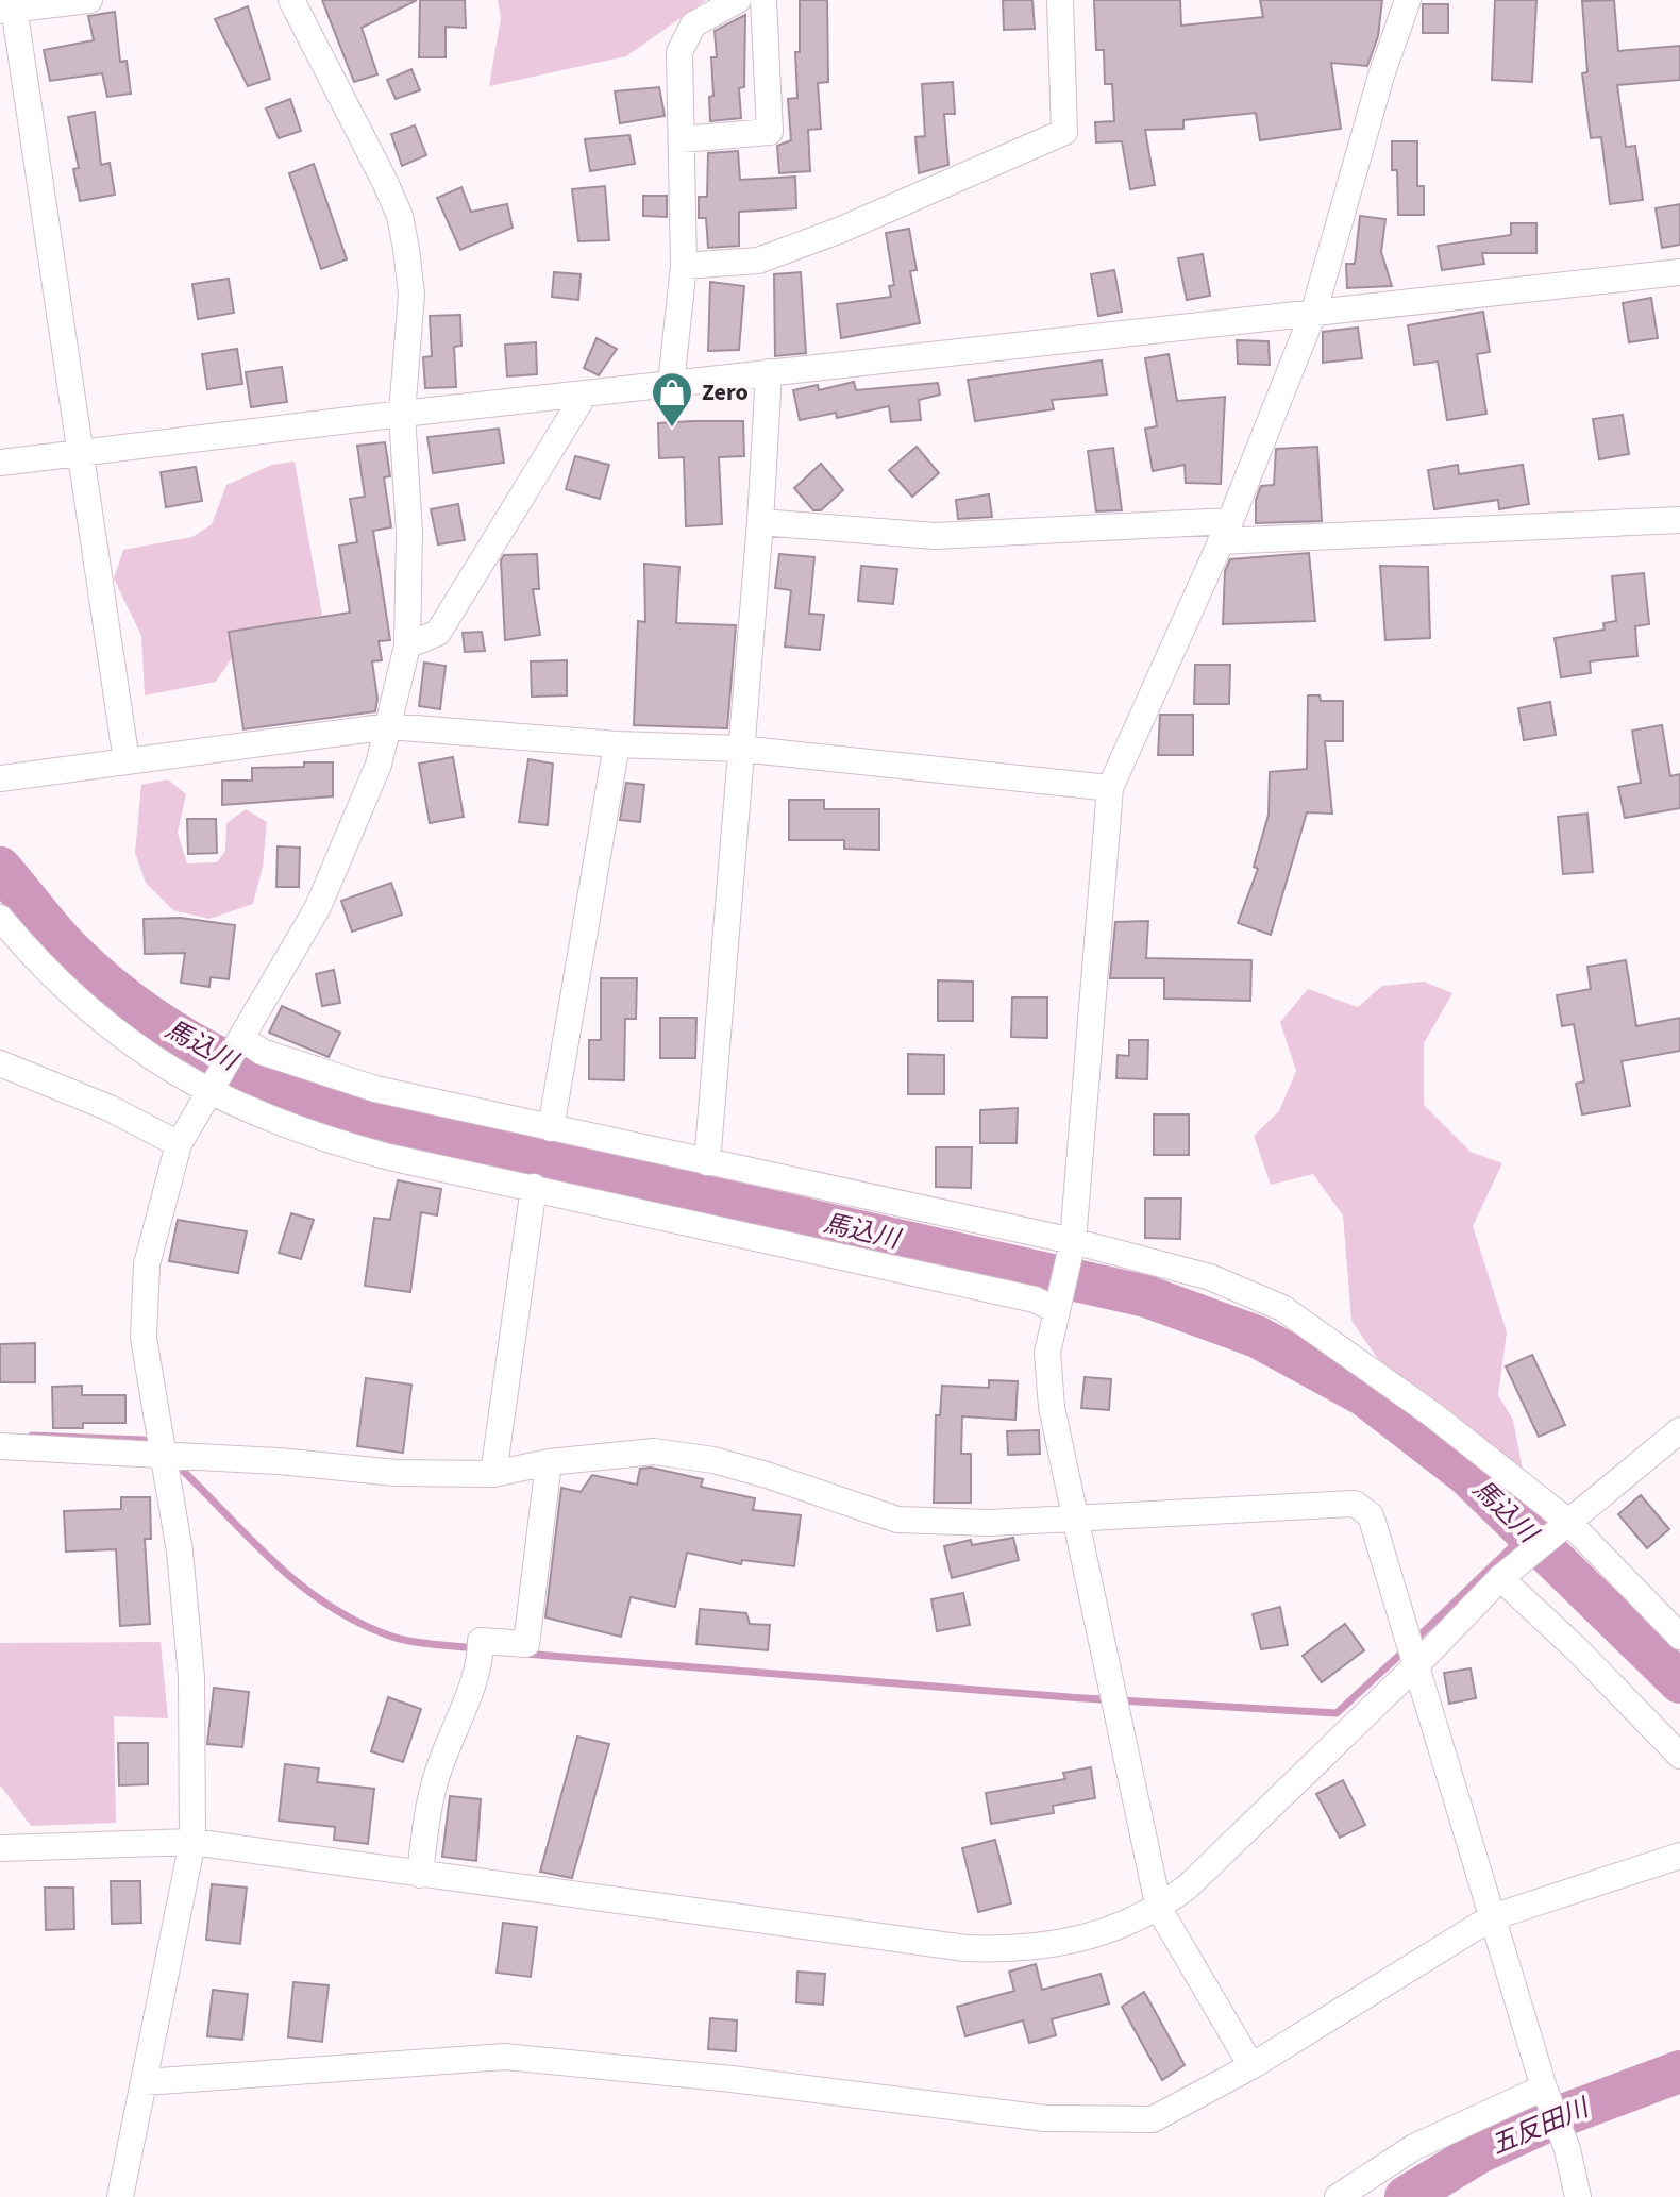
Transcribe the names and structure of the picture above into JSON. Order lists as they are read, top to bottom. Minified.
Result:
{"water":["馬込川","五反田川"],"places":{"shop":["Zero"]}}
